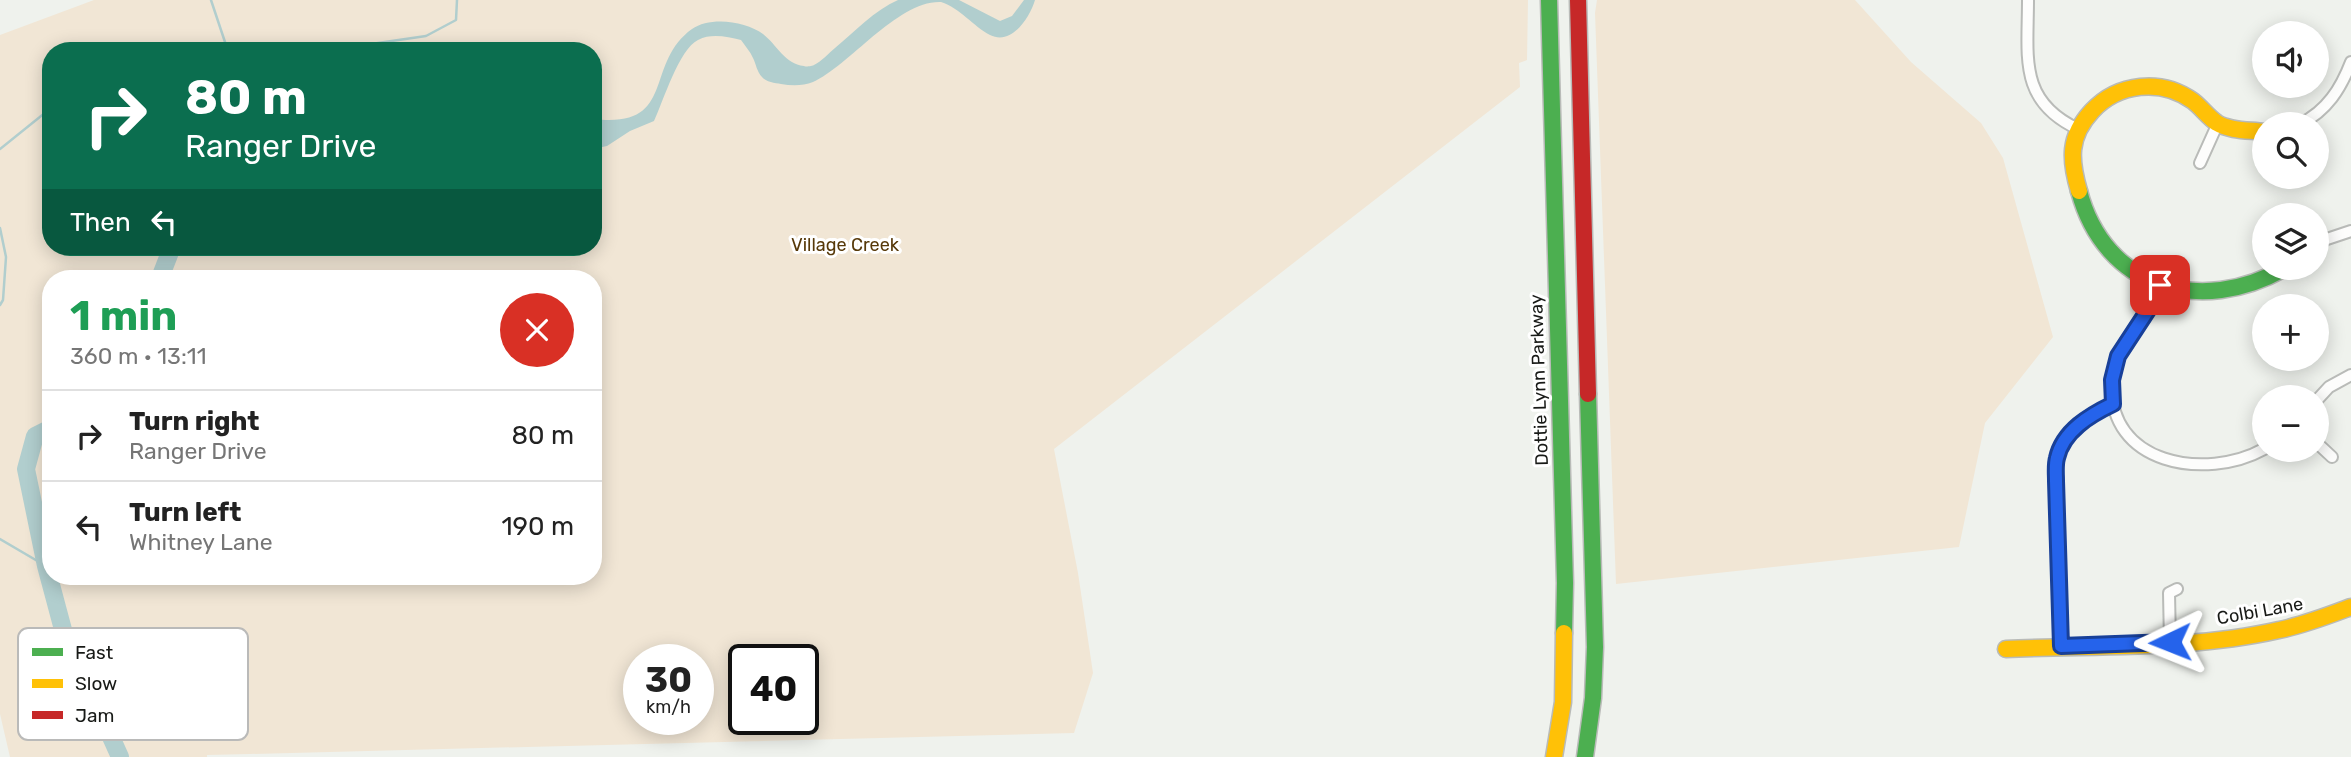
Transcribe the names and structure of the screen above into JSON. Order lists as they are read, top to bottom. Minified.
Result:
{"streets":{"main road":["Dottie Lynn Parkway","Colbi Lane"]},"parks":["Village Creek"],"legend":["Fast","Slow","Jam"],"page":{"map_buttons":["+","−"],"turn":["80 m","Ranger Drive"],"then":"Then","heading":["1 min","360 m · 13:11"],"list":[{"name":"Turn right","note":"Ranger Drive","value":"80 m"},{"name":"Turn left","note":"Whitney Lane","value":"190 m"}],"speed":"30 km/h","limit":"40"}}
